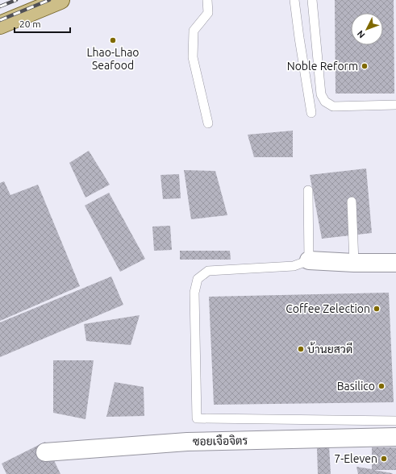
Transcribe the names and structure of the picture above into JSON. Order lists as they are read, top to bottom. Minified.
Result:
{"streets":{"street":["ซอยเจือจิตร"]},"places":["Lhao-Lhao Seafood","Noble Reform","Coffee Zelection","บ้านยสวดี","Basilico","7-Eleven"],"scale_bar":"20 m","north":"bottom left"}
